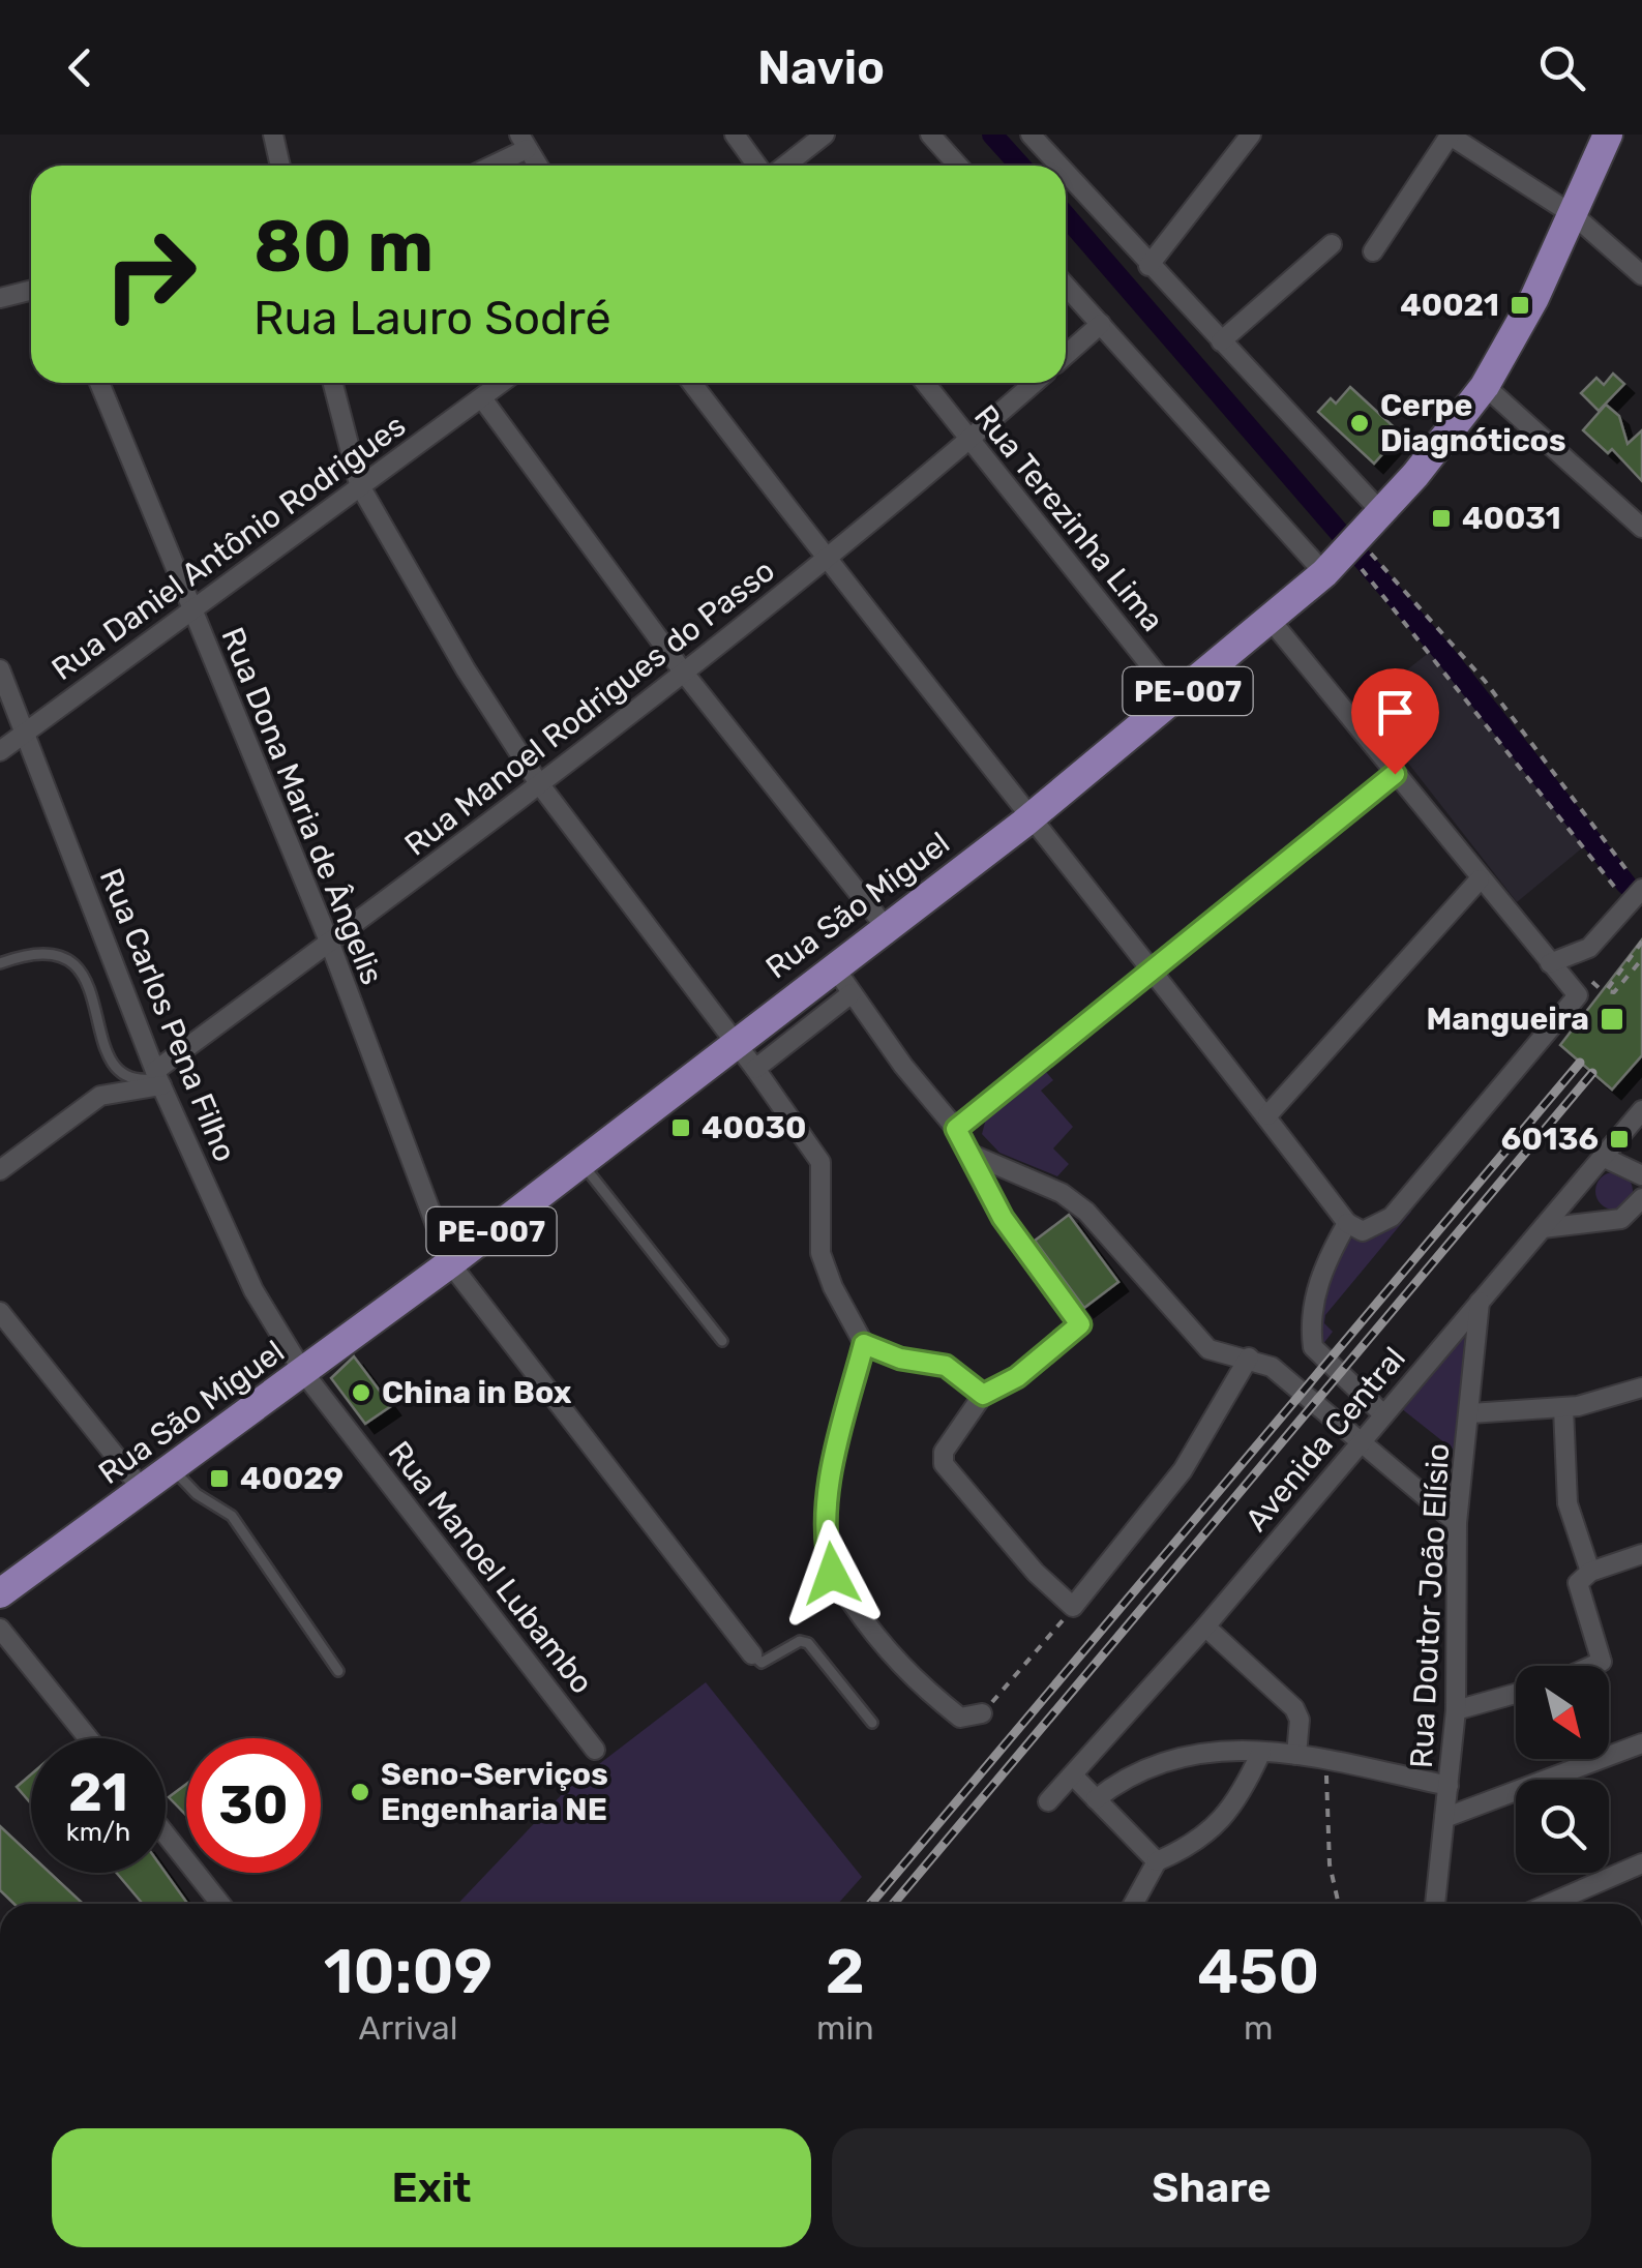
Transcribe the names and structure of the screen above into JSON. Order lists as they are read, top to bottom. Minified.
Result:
{"streets":{"main road":["PE-007","Rua São Miguel"],"street":["Rua Terezinha Lima","Rua Daniel Antônio Rodrigues","Rua Manoel Rodrigues do Passo","Rua Dona Maria de Ângelis","Rua Carlos Pena Filho","Avenida Central","Rua Manoel Lubambo","Rua Doutor João Elísio"]},"crossings":[["Rua Terezinha Lima","Rua Manoel Rodrigues do Passo"],["Rua Terezinha Lima","Rua São Miguel"],["Rua Daniel Antônio Rodrigues","Rua Dona Maria de Ângelis"],["Rua Daniel Antônio Rodrigues","Rua Carlos Pena Filho"],["Rua Manoel Rodrigues do Passo","Rua Dona Maria de Ângelis"],["Rua Manoel Rodrigues do Passo","Rua Carlos Pena Filho"],["Rua Dona Maria de Ângelis","Rua São Miguel"],["Rua São Miguel","Rua Carlos Pena Filho"],["Rua São Miguel","Rua Manoel Lubambo"],["Rua Carlos Pena Filho","Rua Manoel Lubambo"],["Avenida Central","Rua Doutor João Elísio"]],"places":{"transit":["40021","40031","Mangueira","40030","60136","40029"],"other":["Cerpe Diagnóticos","China in Box","Seno-Serviços Engenharia NE"]},"north":"bottom right","page":{"header":"Navio","turn":["80 m","Rua Lauro Sodré"],"speed":"21 km/h","limit":"30","eta":["10:09","Arrival","2","min","450","m"],"buttons":["Exit","Share"]}}
